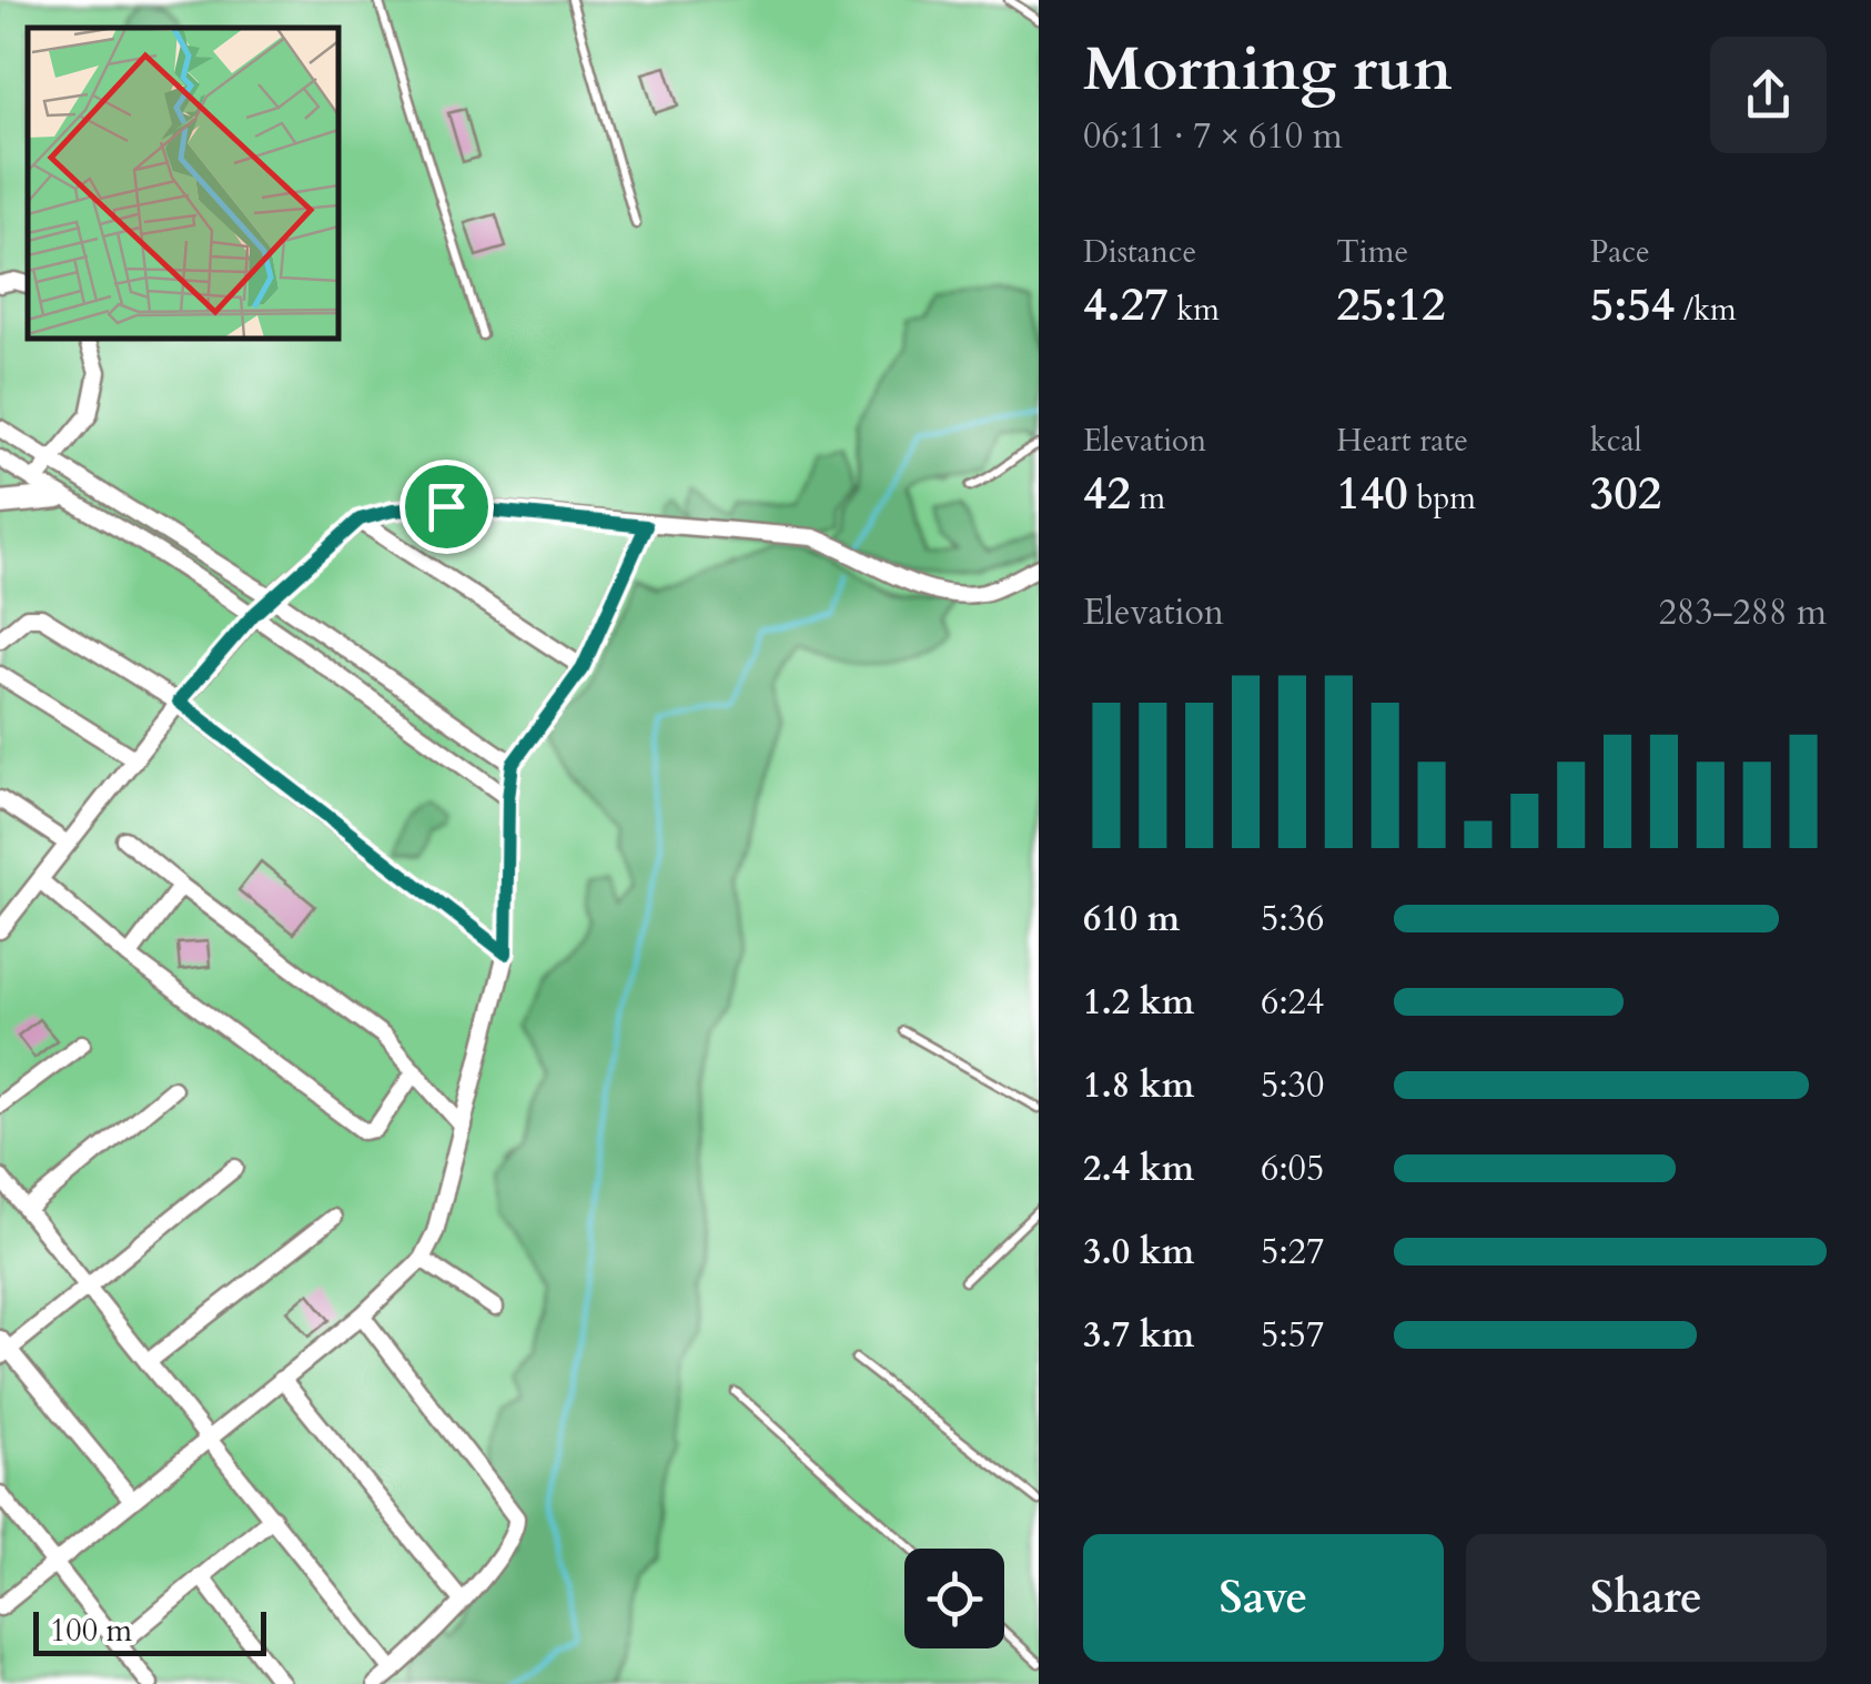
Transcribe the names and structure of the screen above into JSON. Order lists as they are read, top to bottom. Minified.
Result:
{"scale_bar":"100 m","page":{"heading":["Morning run","06:11 · 7 × 610 m"],"stats":[["Distance","4.27 km"],["Time","25:12"],["Pace","5:54 /km"],["Elevation","42 m"],["Heart rate","140 bpm"],["kcal","302"]],"chart":["Elevation","283–288 m"],"list":[{"name":"610 m","note":"5:36"},{"name":"1.2 km","note":"6:24"},{"name":"1.8 km","note":"5:30"},{"name":"2.4 km","note":"6:05"},{"name":"3.0 km","note":"5:27"},{"name":"3.7 km","note":"5:57"}],"buttons":["Save","Share"],"scale":"100 m"}}
